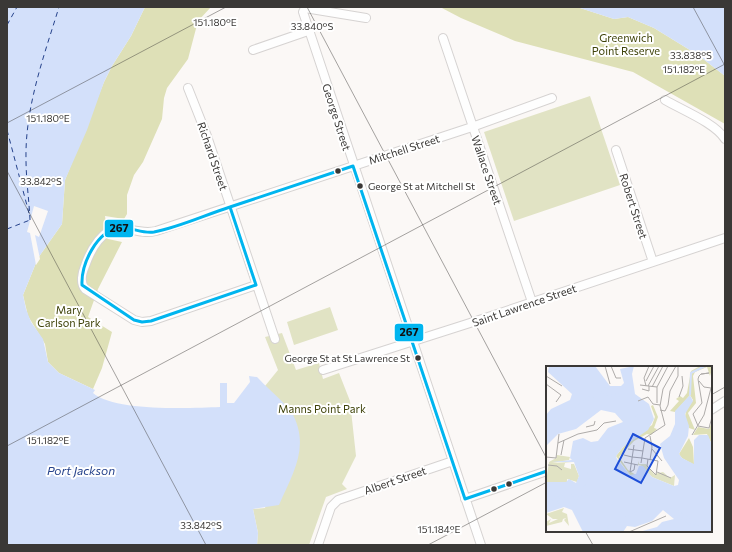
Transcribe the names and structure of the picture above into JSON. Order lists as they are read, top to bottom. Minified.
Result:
{"streets":{"street":["George Street","Mitchell Street","Richard Street","Wallace Street","Robert Street","Saint Lawrence Street","Albert Street"]},"crossings":[["George Street","Mitchell Street"],["George Street","Saint Lawrence Street"],["George Street","Albert Street"],["Mitchell Street","Richard Street"],["Mitchell Street","Wallace Street"],["Wallace Street","Saint Lawrence Street"],["Robert Street","Saint Lawrence Street"]],"water":["Port Jackson"],"parks":["Greenwich Point Reserve","Mary Carlson Park","Manns Point Park"],"places":["George St at Mitchell St","George St at St Lawrence St"],"lines":["transit line 267"],"coordinates":["151.180°E","33.840°S","33.838°S","151.182°E","33.842°S","151.184°E"]}
